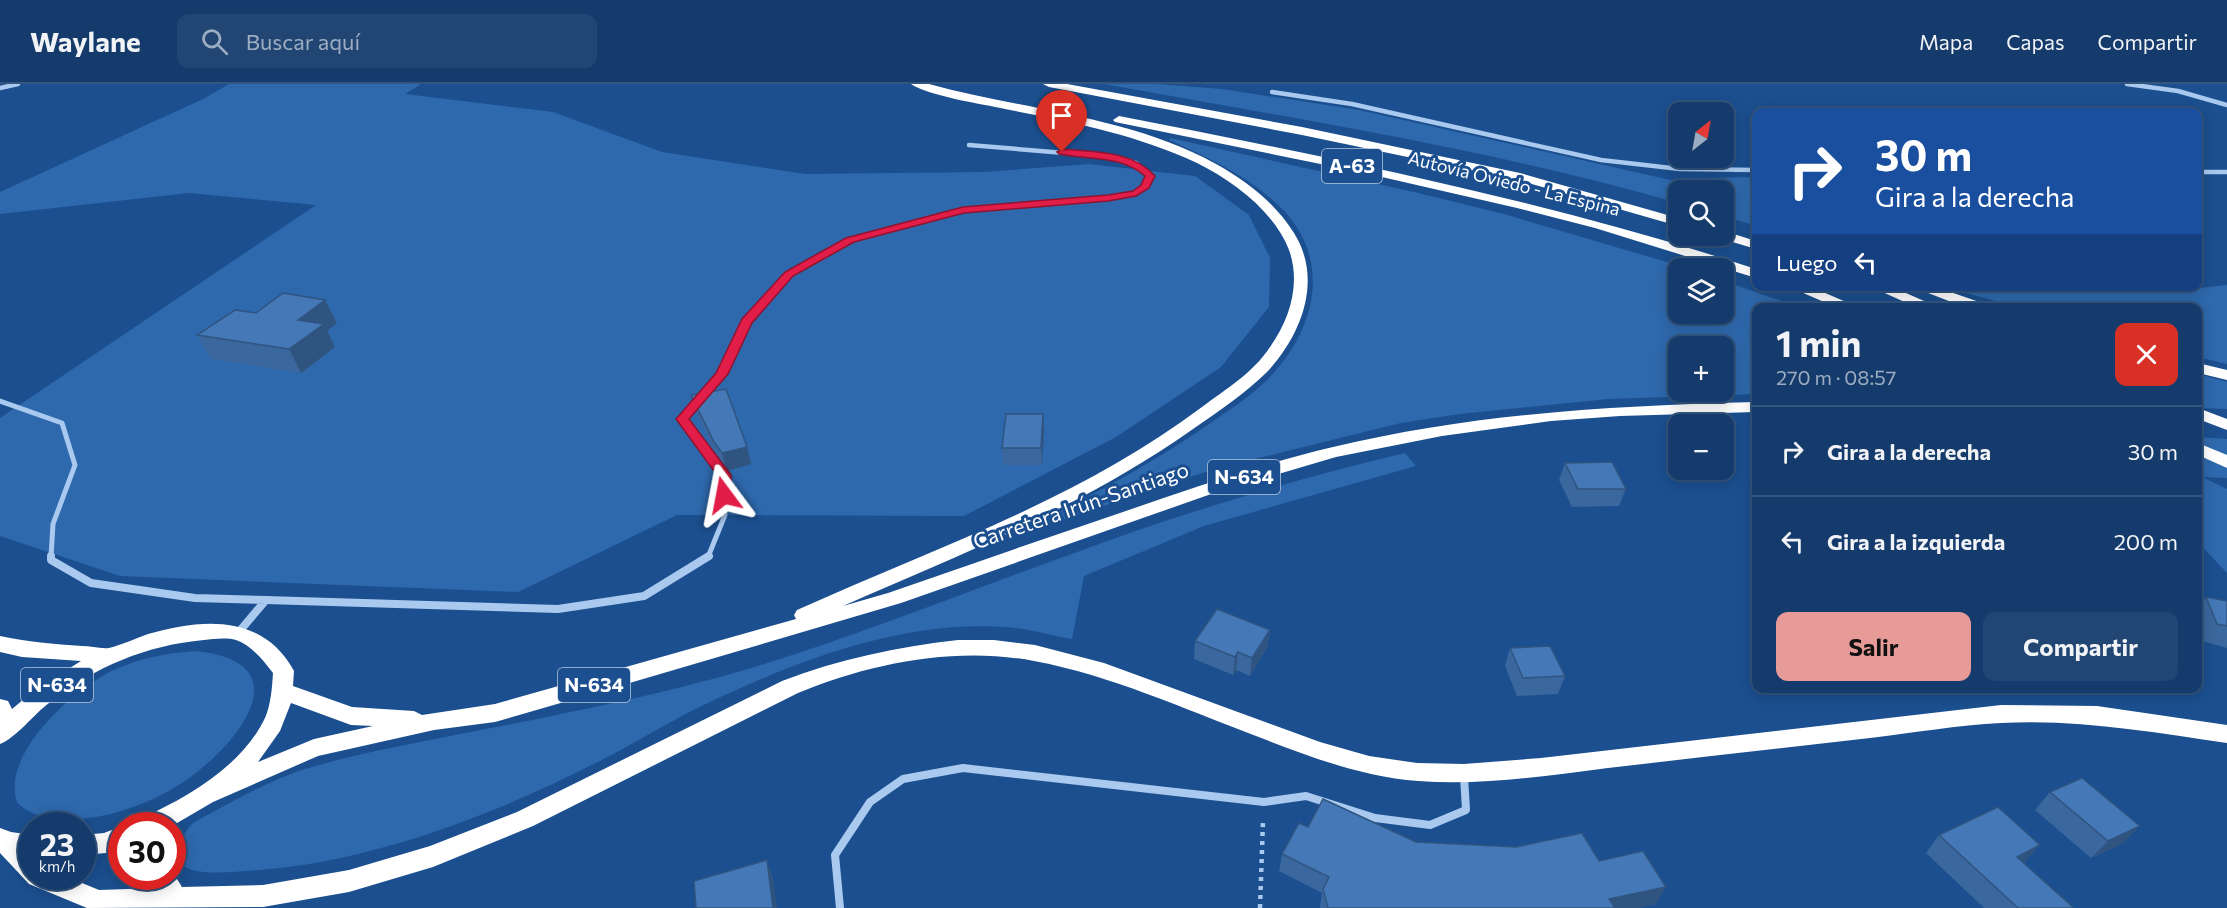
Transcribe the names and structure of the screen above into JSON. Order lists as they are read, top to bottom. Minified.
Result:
{"streets":{"highway":["A-63","Autovía Oviedo - La Espina","N-634","Carretera Irún-Santiago"]},"crossings":[["N-634","Carretera Irún-Santiago"]],"north":"top right","page":{"header":"Waylane","search":"Buscar aquí","nav":["Mapa","Capas","Compartir"],"map_buttons":["+","−"],"turn":["30 m","Gira a la derecha"],"then":"Luego","heading":["1 min","270 m · 08:57"],"list":[{"name":"Gira a la derecha","value":"30 m"},{"name":"Gira a la izquierda","value":"200 m"}],"buttons":["Salir","Compartir"],"speed":"23 km/h","limit":"30"}}
